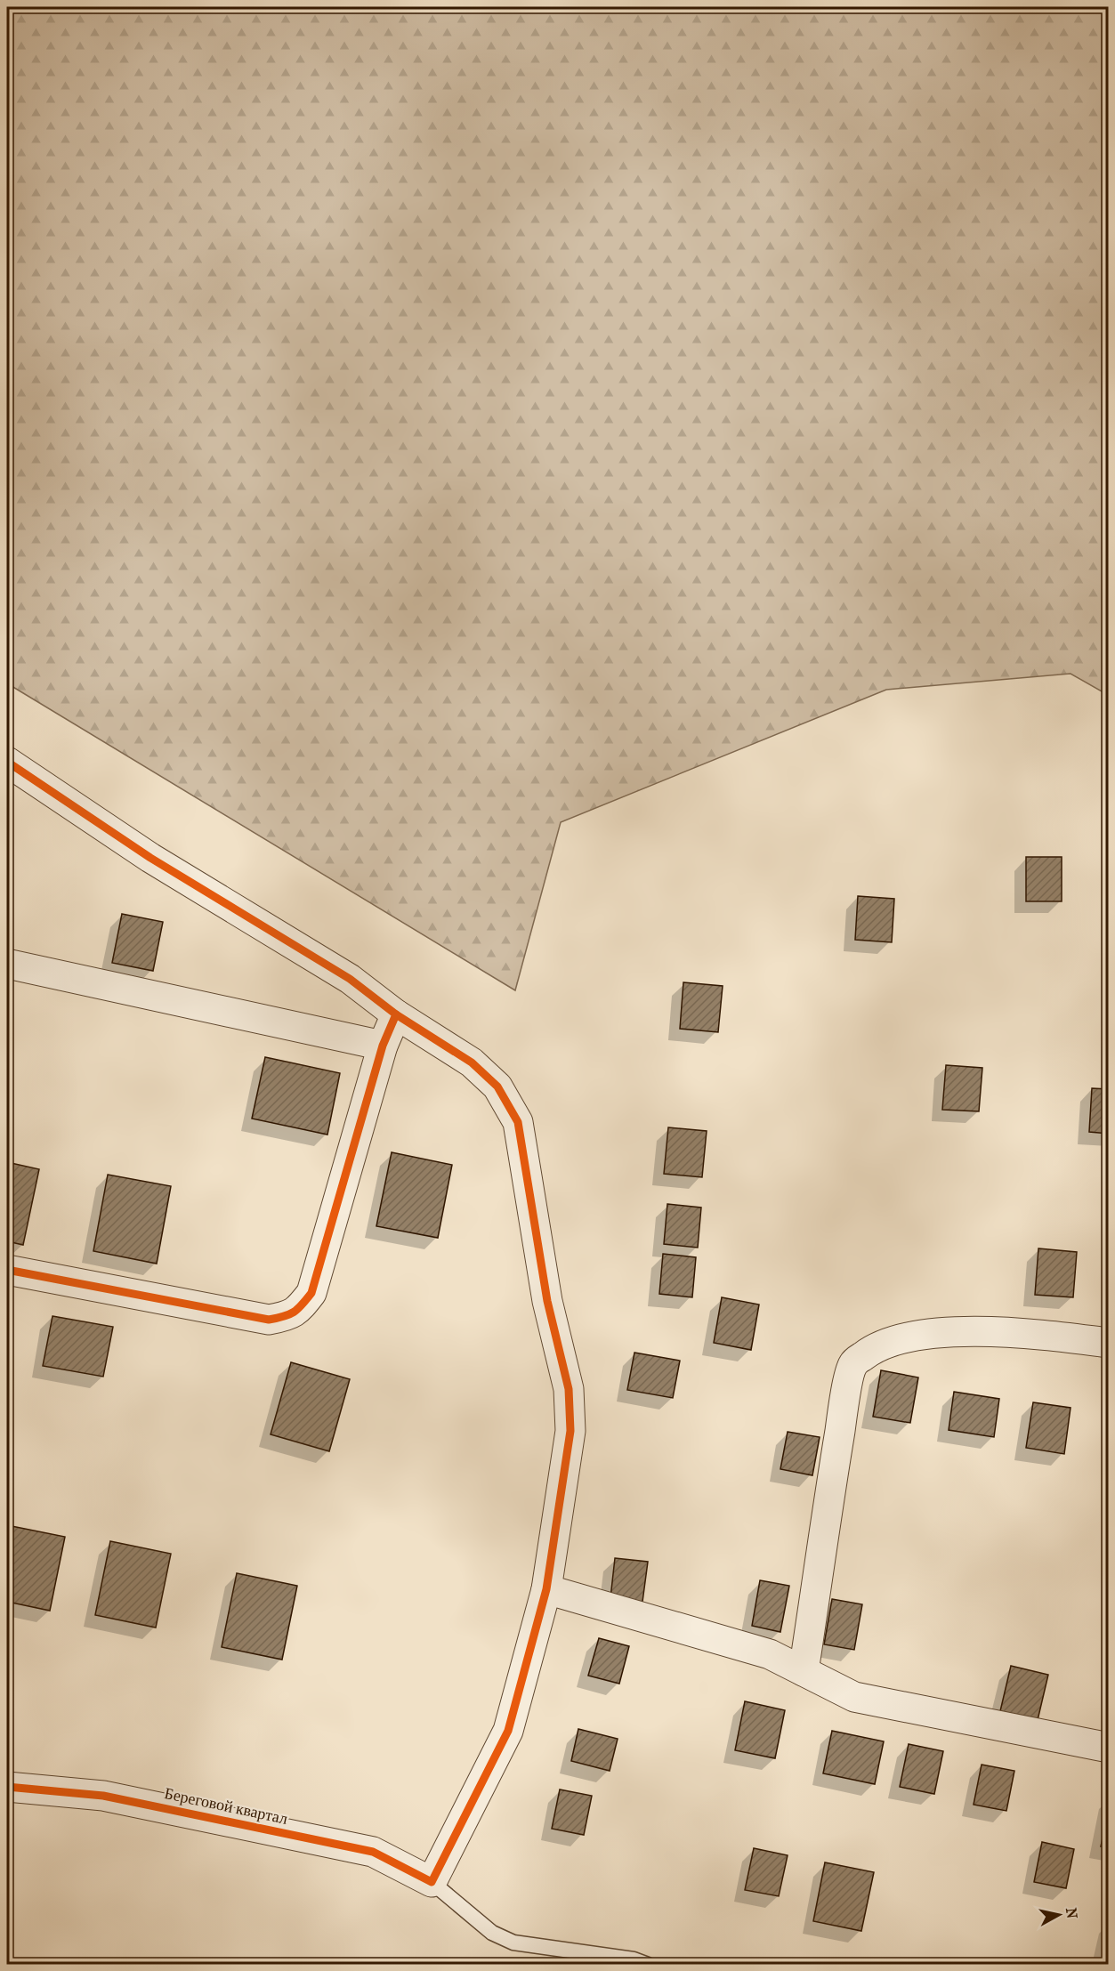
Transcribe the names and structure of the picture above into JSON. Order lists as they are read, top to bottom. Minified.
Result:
{"streets":{"street":["Береговой квартал"]},"north":"right"}
